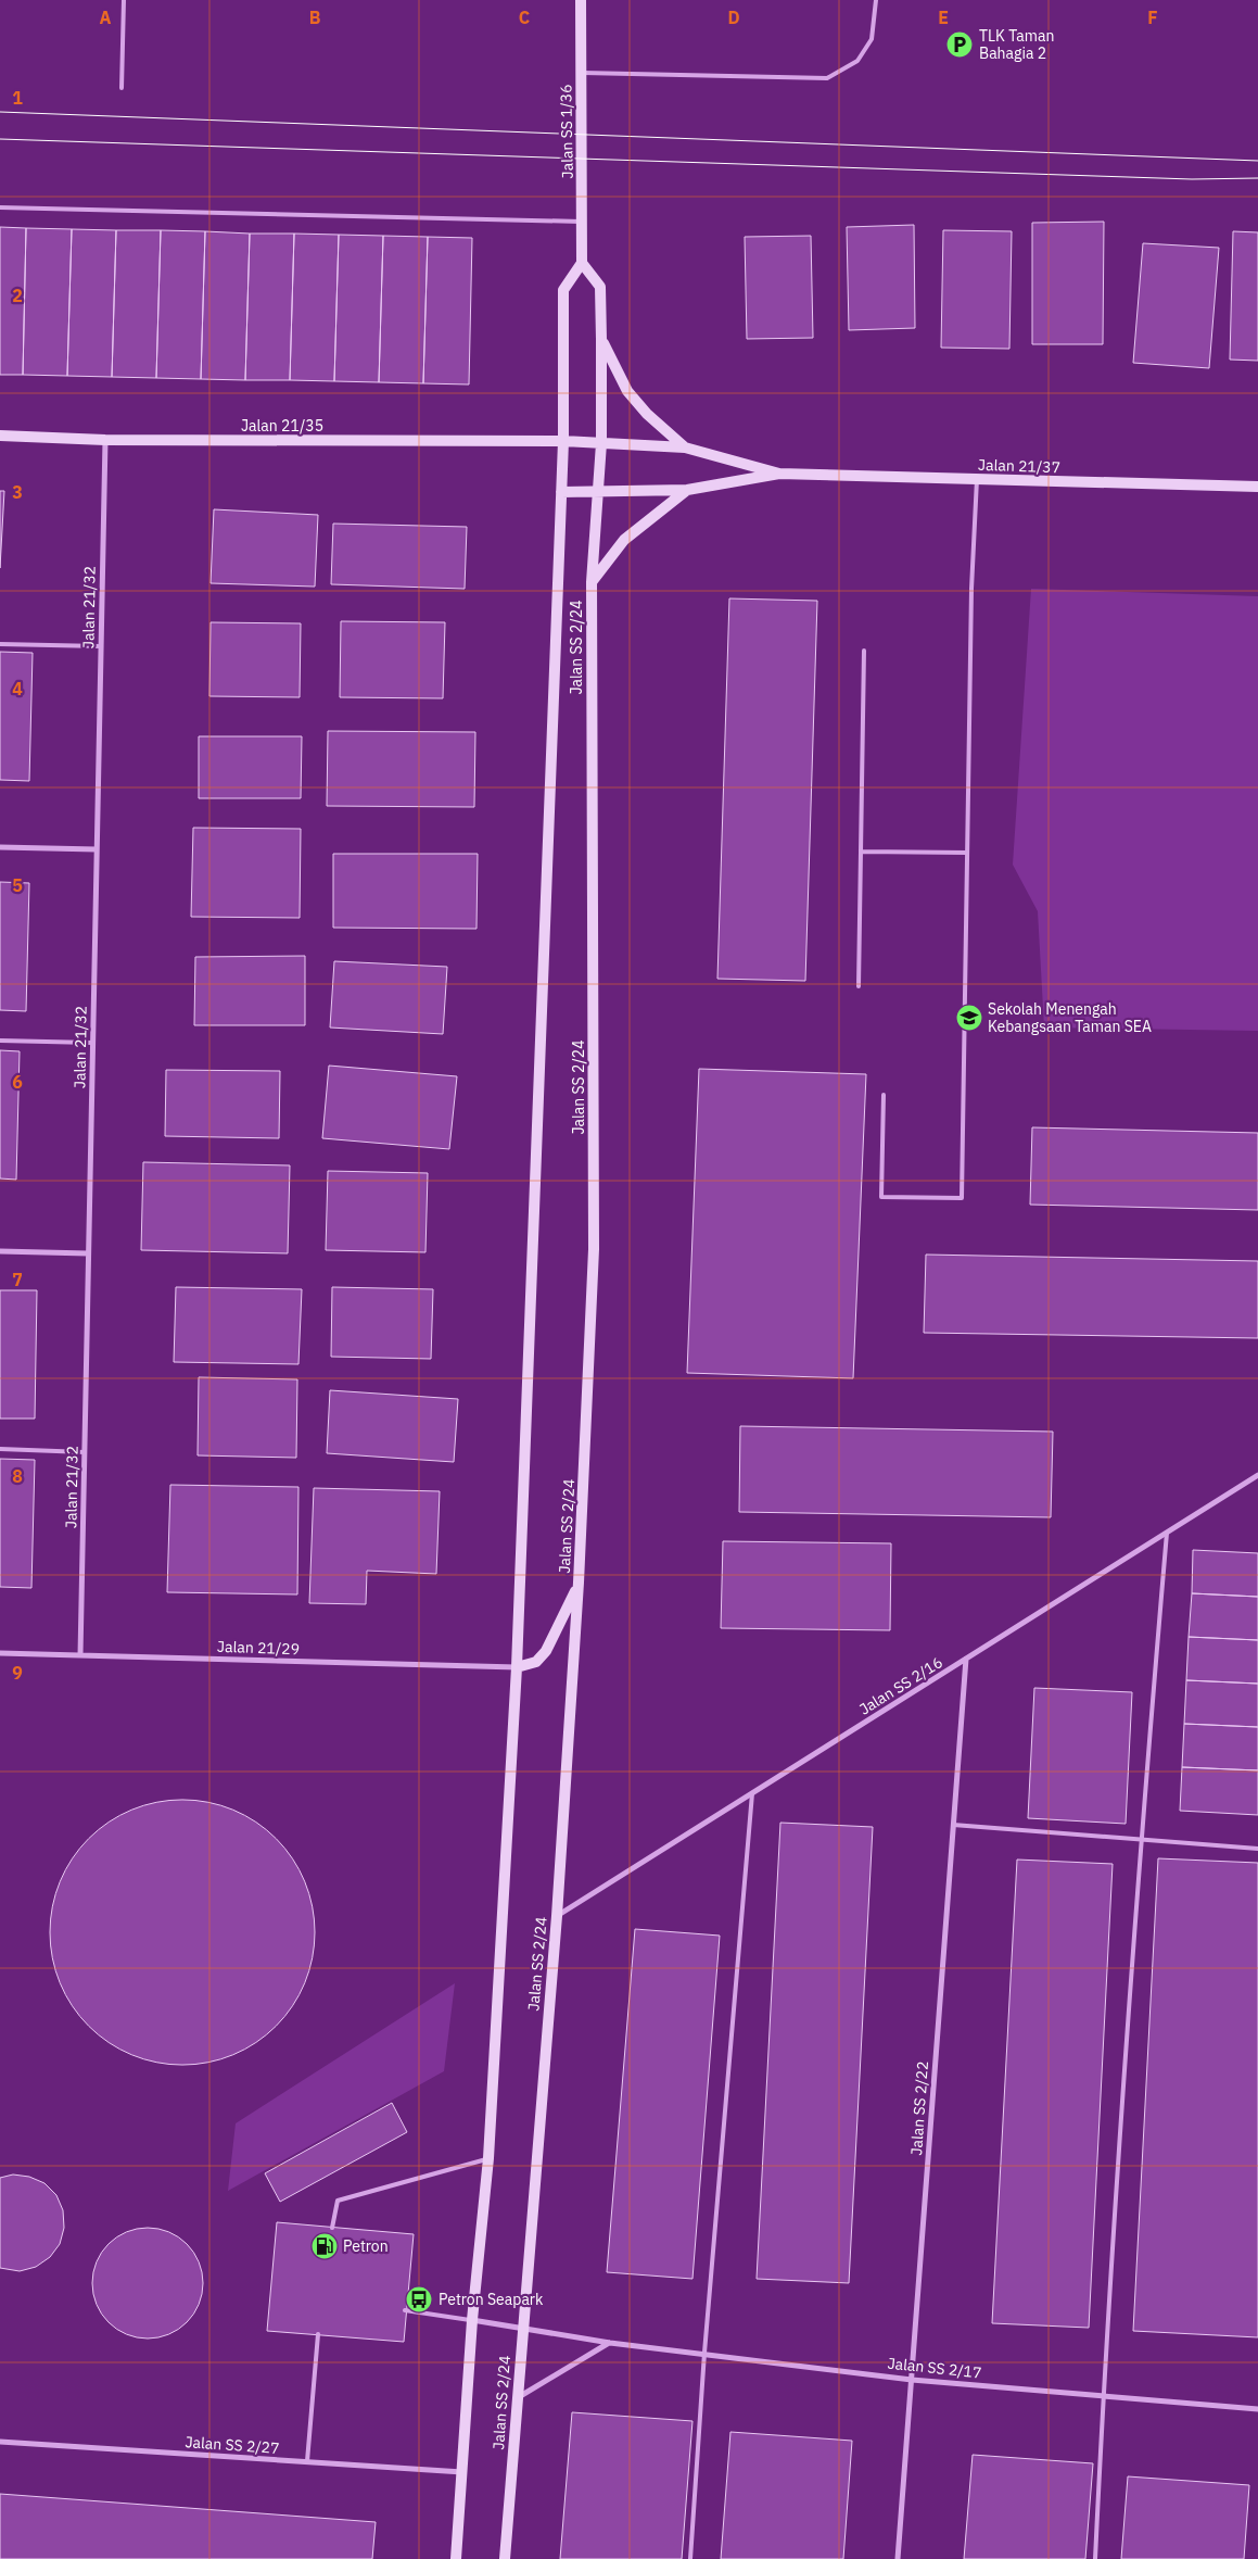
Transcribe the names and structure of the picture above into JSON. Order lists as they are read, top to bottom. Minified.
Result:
{"streets":{"main road":["Jalan SS 1/36","Jalan 21/35","Jalan 21/37","Jalan SS 2/24"],"street":["Jalan 21/32","Jalan 21/29","Jalan SS 2/16","Jalan SS 2/22","Jalan SS 2/17","Jalan SS 2/27"]},"crossings":[["Jalan 21/35","Jalan 21/37"],["Jalan 21/35","Jalan 21/32"],["Jalan 21/35","Jalan SS 2/24"],["Jalan 21/37","Jalan SS 2/24"],["Jalan 21/32","Jalan 21/29"],["Jalan SS 2/24","Jalan 21/29"],["Jalan SS 2/24","Jalan SS 2/16"],["Jalan SS 2/24","Jalan SS 2/17"],["Jalan SS 2/24","Jalan SS 2/27"],["Jalan SS 2/16","Jalan SS 2/22"],["Jalan SS 2/22","Jalan SS 2/17"]],"places":{"parking":["TLK Taman Bahagia 2"],"school or university":["Sekolah Menengah Kebangsaan Taman SEA"],"fuel station":["Petron"],"bus stop":["Petron Seapark"]},"grid":{"columns":["A","B","C","D","E","F"],"rows":["1","2","3","4","5","6","7","8","9"]}}
